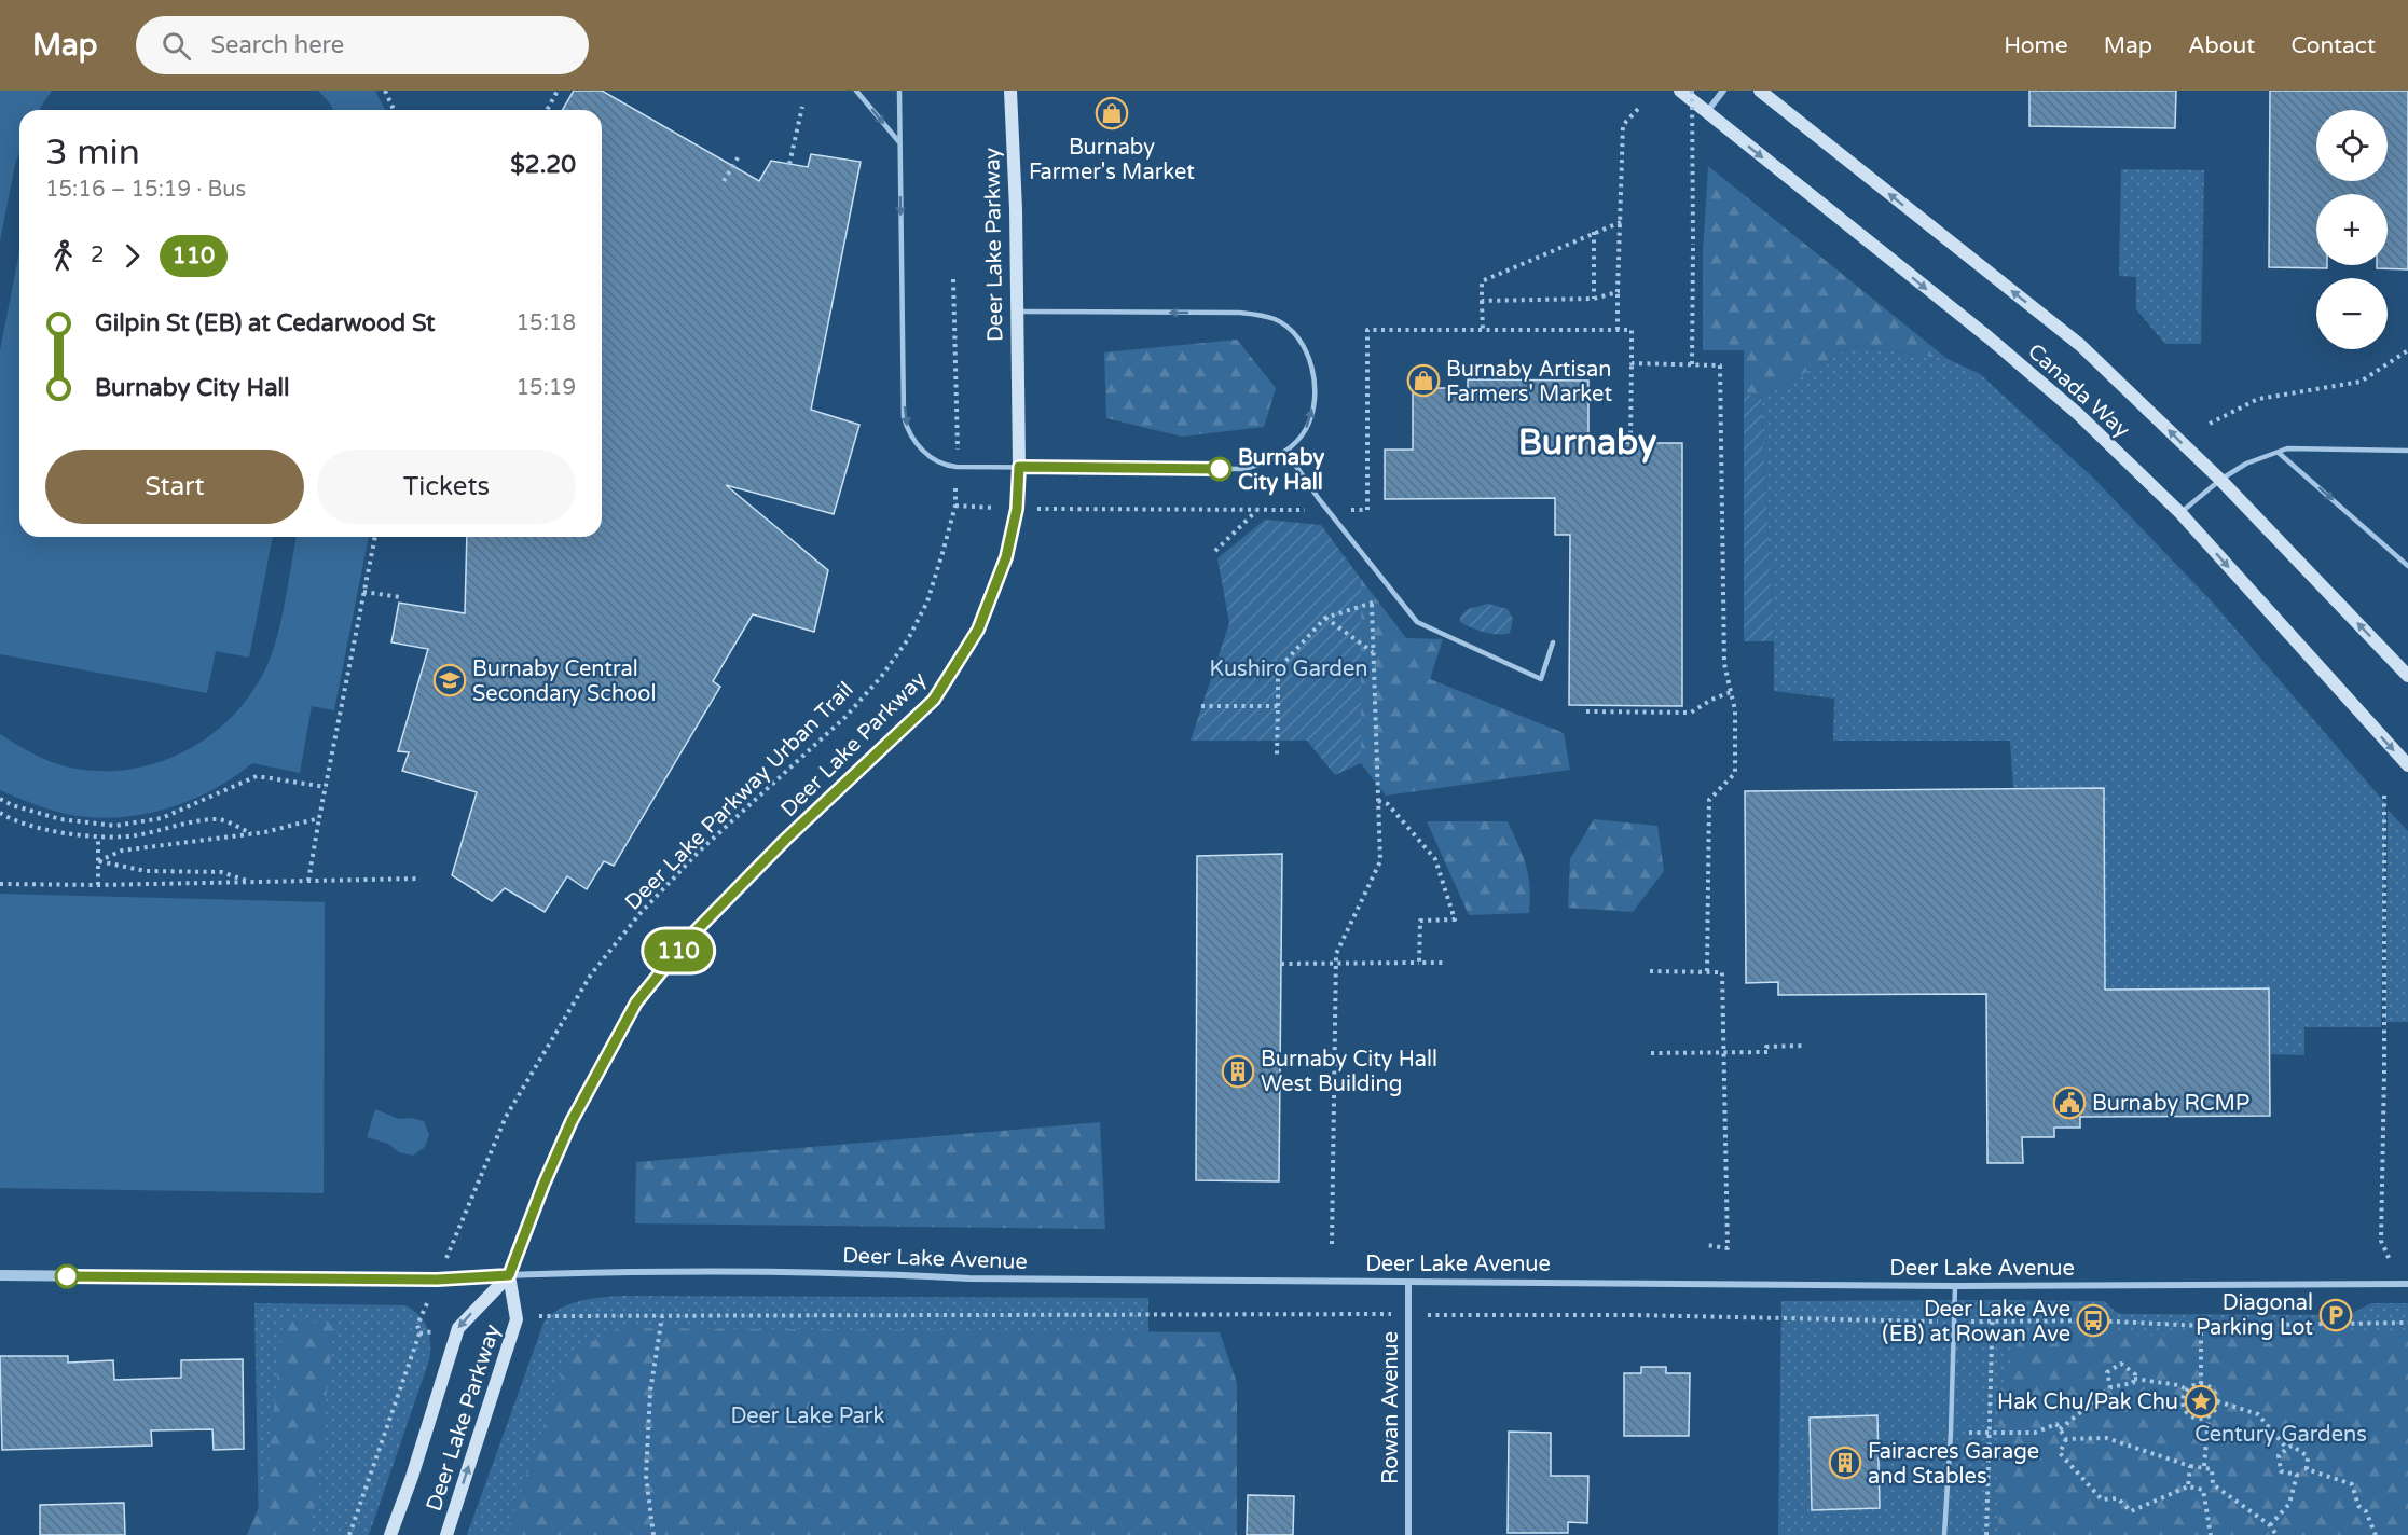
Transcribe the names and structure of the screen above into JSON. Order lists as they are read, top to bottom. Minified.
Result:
{"streets":{"main road":["Deer Lake Parkway","Canada Way"],"street":["Deer Lake Avenue","Rowan Avenue"],"path":["Deer Lake Parkway Urban Trail"]},"crossings":[["Deer Lake Parkway","Deer Lake Avenue"],["Deer Lake Avenue","Rowan Avenue"]],"districts":["Burnaby"],"parks":["Kushiro Garden","Deer Lake Park","Century Gardens"],"places":{"shop":["Burnaby Farmer's Market","Burnaby Artisan Farmers' Market"],"other":["Burnaby City Hall"],"school or university":["Burnaby Central Secondary School"],"building":["Burnaby City Hall West Building","Fairacres Garage and Stables"],"public building":["Burnaby RCMP"],"parking":["Diagonal Parking Lot"],"bus stop":["Deer Lake Ave (EB) at Rowan Ave"],"place":["Hak Chu/Pak Chu"]},"lines":["bus line 110"],"page":{"header":"Map","search":"Search here","nav":["Home","Map","About","Contact"],"on_map":"110","map_buttons":["+","−"],"heading":["3 min","15:16 – 15:19 · Bus","$2.20"],"legs":["2","110"],"list":[{"name":"Gilpin St (EB) at Cedarwood St","value":"15:18"},{"name":"Burnaby City Hall","value":"15:19"}],"buttons":["Start","Tickets"]}}
